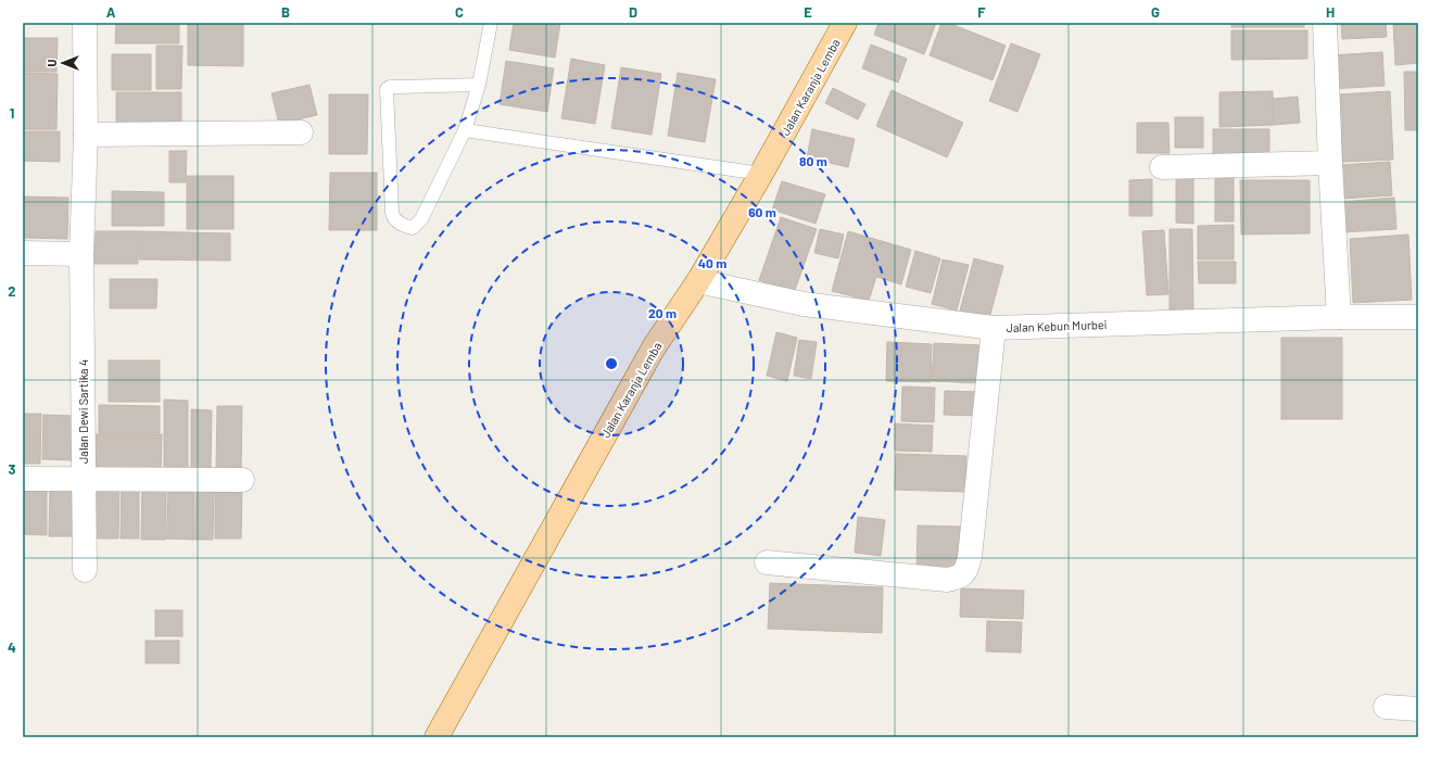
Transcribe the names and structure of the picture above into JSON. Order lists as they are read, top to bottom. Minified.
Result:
{"streets":{"main road":["Jalan Karanja Lemba"],"street":["Jalan Kebun Murbei","Jalan Dewi Sartika 4"]},"crossings":[["Jalan Karanja Lemba","Jalan Kebun Murbei"]],"north":"left","grid":{"columns":["A","B","C","D","E","F","G","H"],"rows":["1","2","3","4"]},"rings":["80 m","60 m","40 m","20 m"]}
